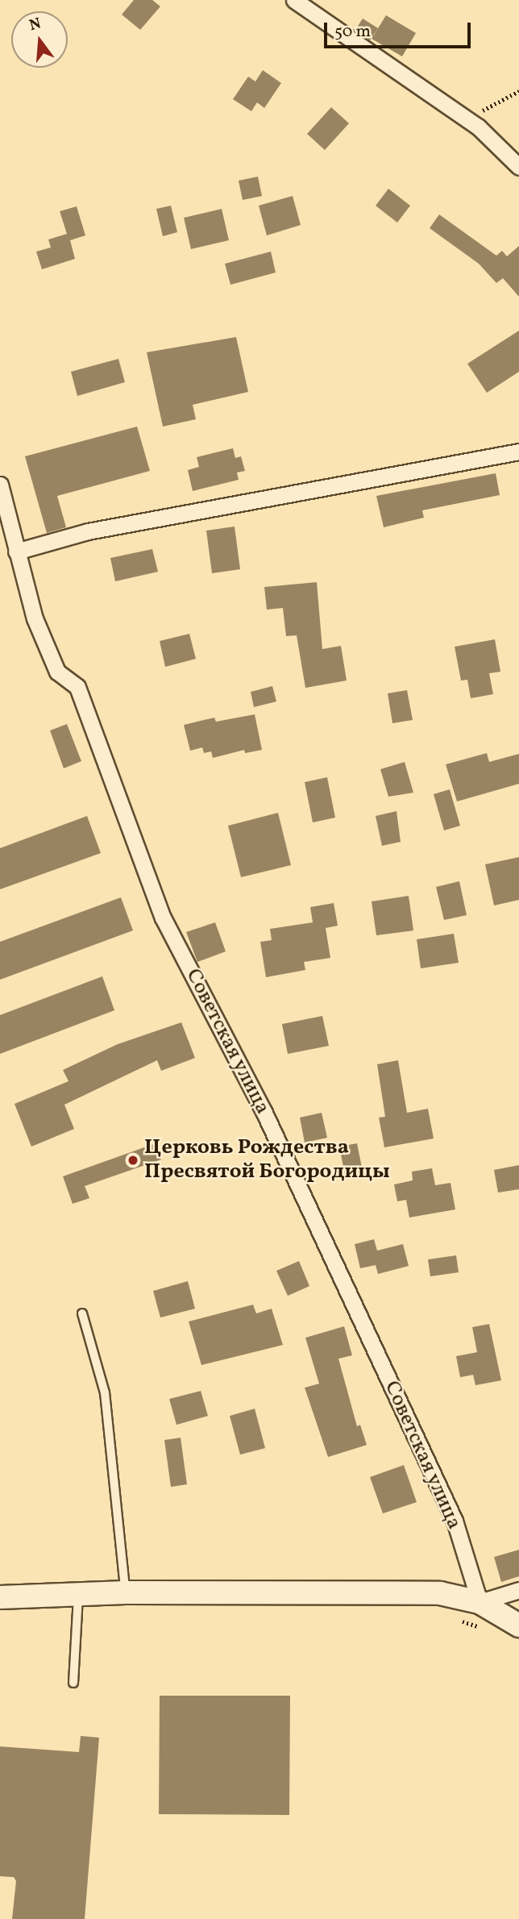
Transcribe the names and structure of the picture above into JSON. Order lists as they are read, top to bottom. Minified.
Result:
{"streets":{"street":["Советская улица"]},"places":["Церковь Рождества Пресвятой Богородицы"],"scale_bar":"50 m","north":"top"}
